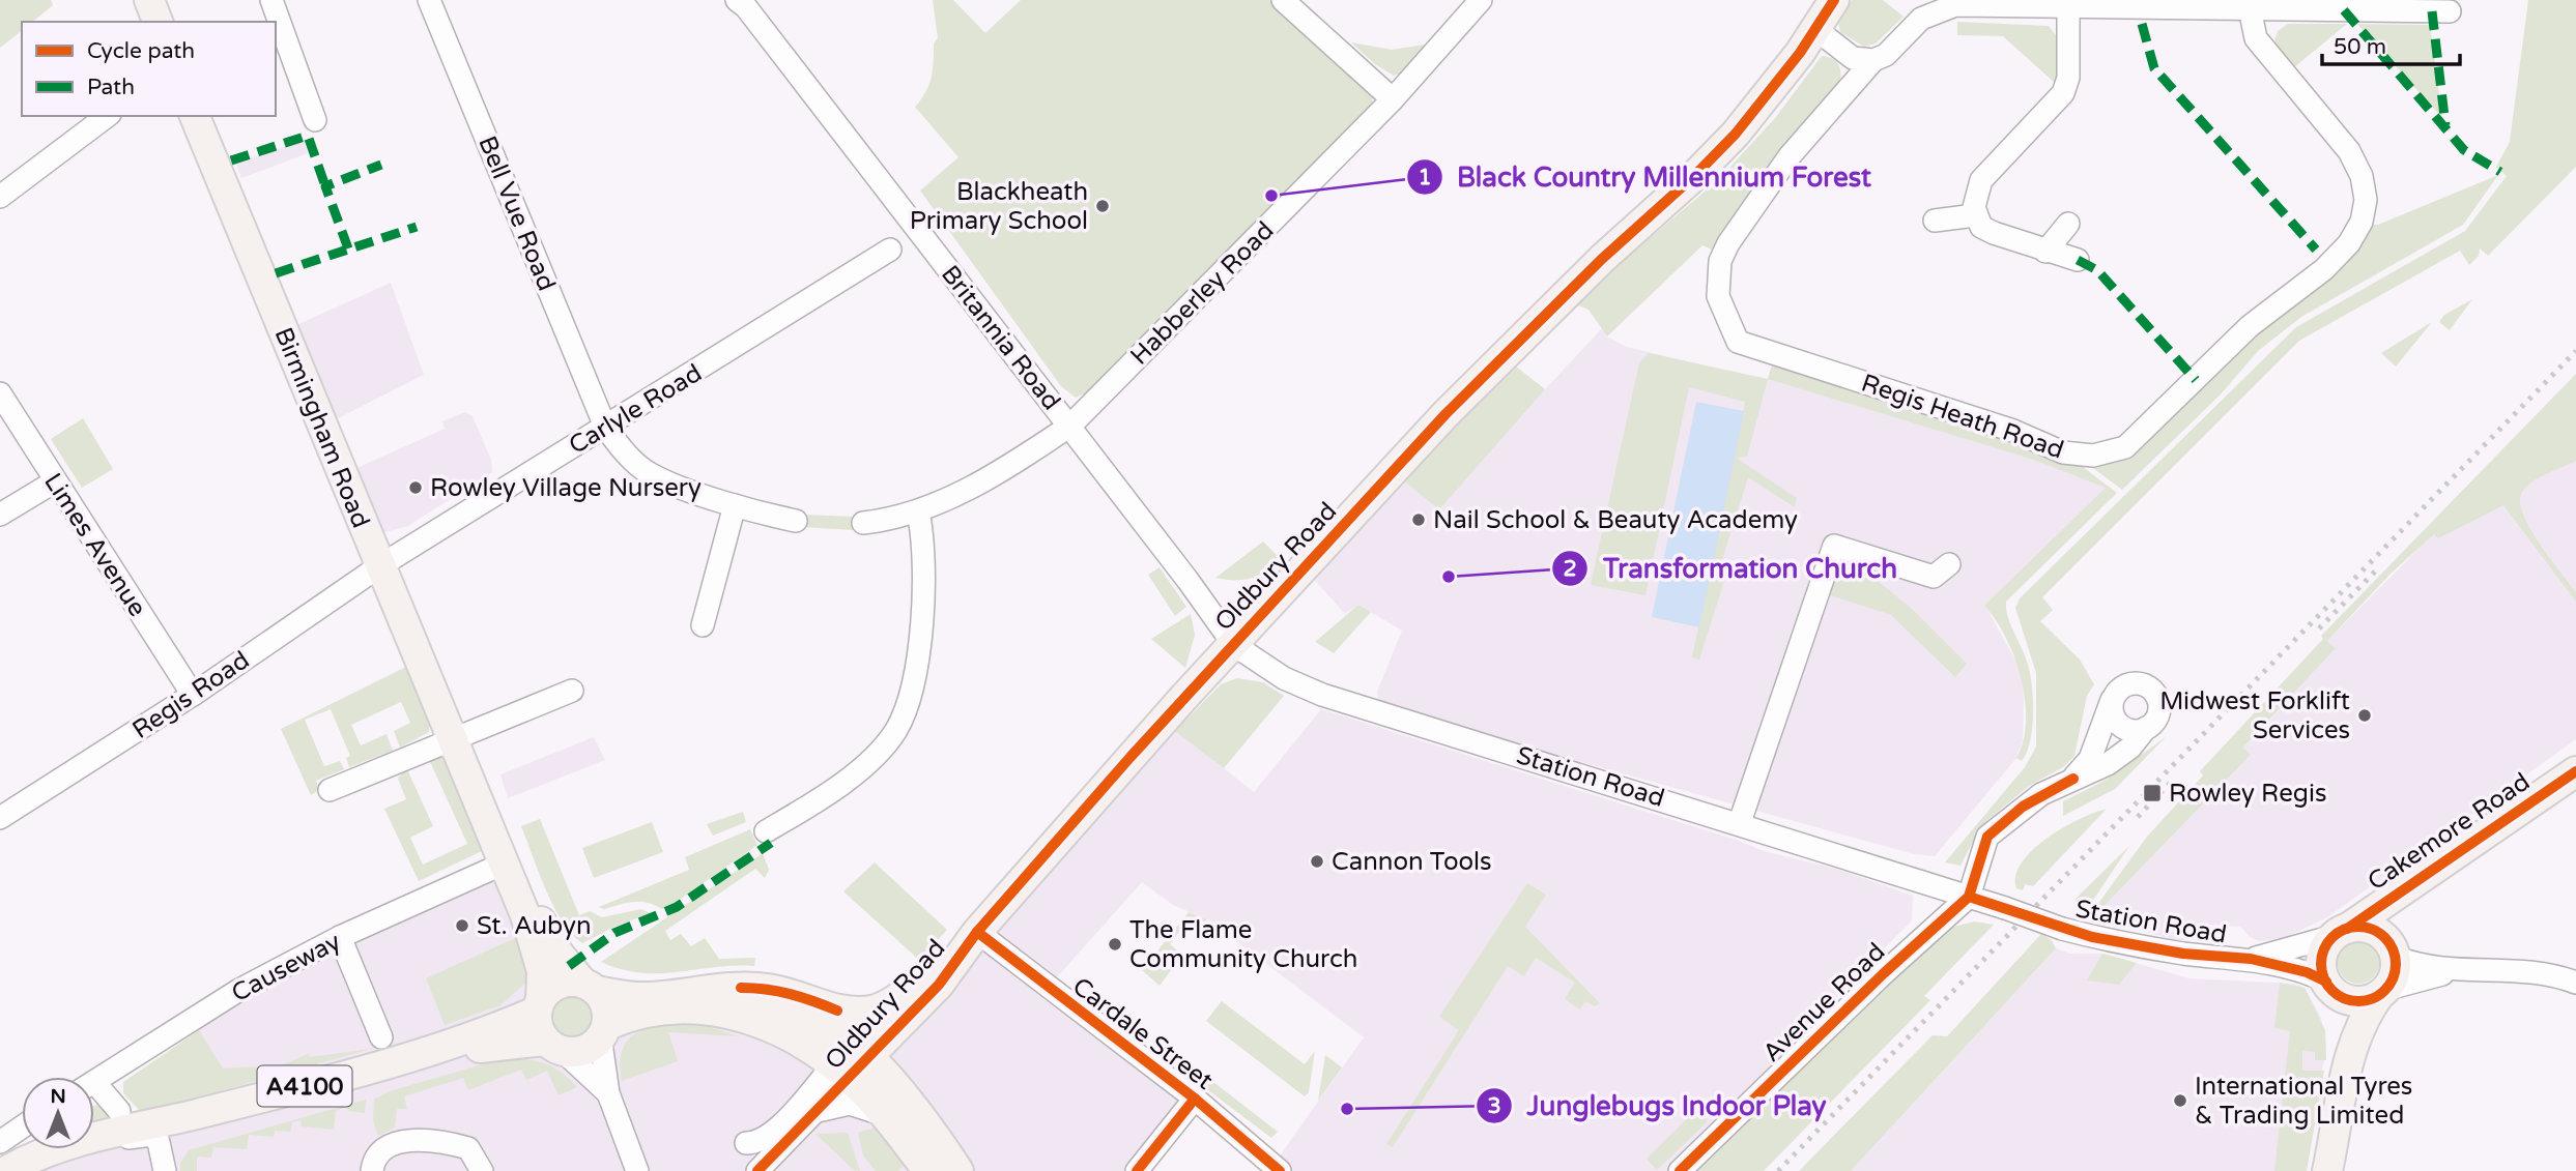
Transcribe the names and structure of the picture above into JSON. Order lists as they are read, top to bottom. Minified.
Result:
{"streets":{"main road":["Birmingham Road","Oldbury Road","Cakemore Road","A4100"],"street":["Bell Vue Road","Habberley Road","Britannia Road","Carlyle Road","Regis Heath Road","Limes Avenue","Regis Road","Station Road","Causeway","Avenue Road","Cardale Street"]},"crossings":[["Bell Vue Road","Carlyle Road"],["Habberley Road","Britannia Road"],["Britannia Road","Oldbury Road"],["Britannia Road","Station Road"],["Carlyle Road","Birmingham Road"],["Carlyle Road","Regis Road"],["Birmingham Road","Regis Road"],["Birmingham Road","Causeway"],["Birmingham Road","A4100"],["Limes Avenue","Regis Road"],["Oldbury Road","Station Road"],["Oldbury Road","Cardale Street"],["Station Road","Cakemore Road"],["Station Road","Avenue Road"]],"places":{"other":["Black Country Millennium Forest","Blackheath Primary School","Rowley Village Nursery","Nail School & Beauty Academy","Transformation Church","Midwest Forklift Services","Cannon Tools","St. Aubyn","The Flame Community Church","International Tyres & Trading Limited","Junglebugs Indoor Play"],"transit":["Rowley Regis"]},"legend":["Cycle path","Path"],"scale_bar":"50 m","north":"top"}
